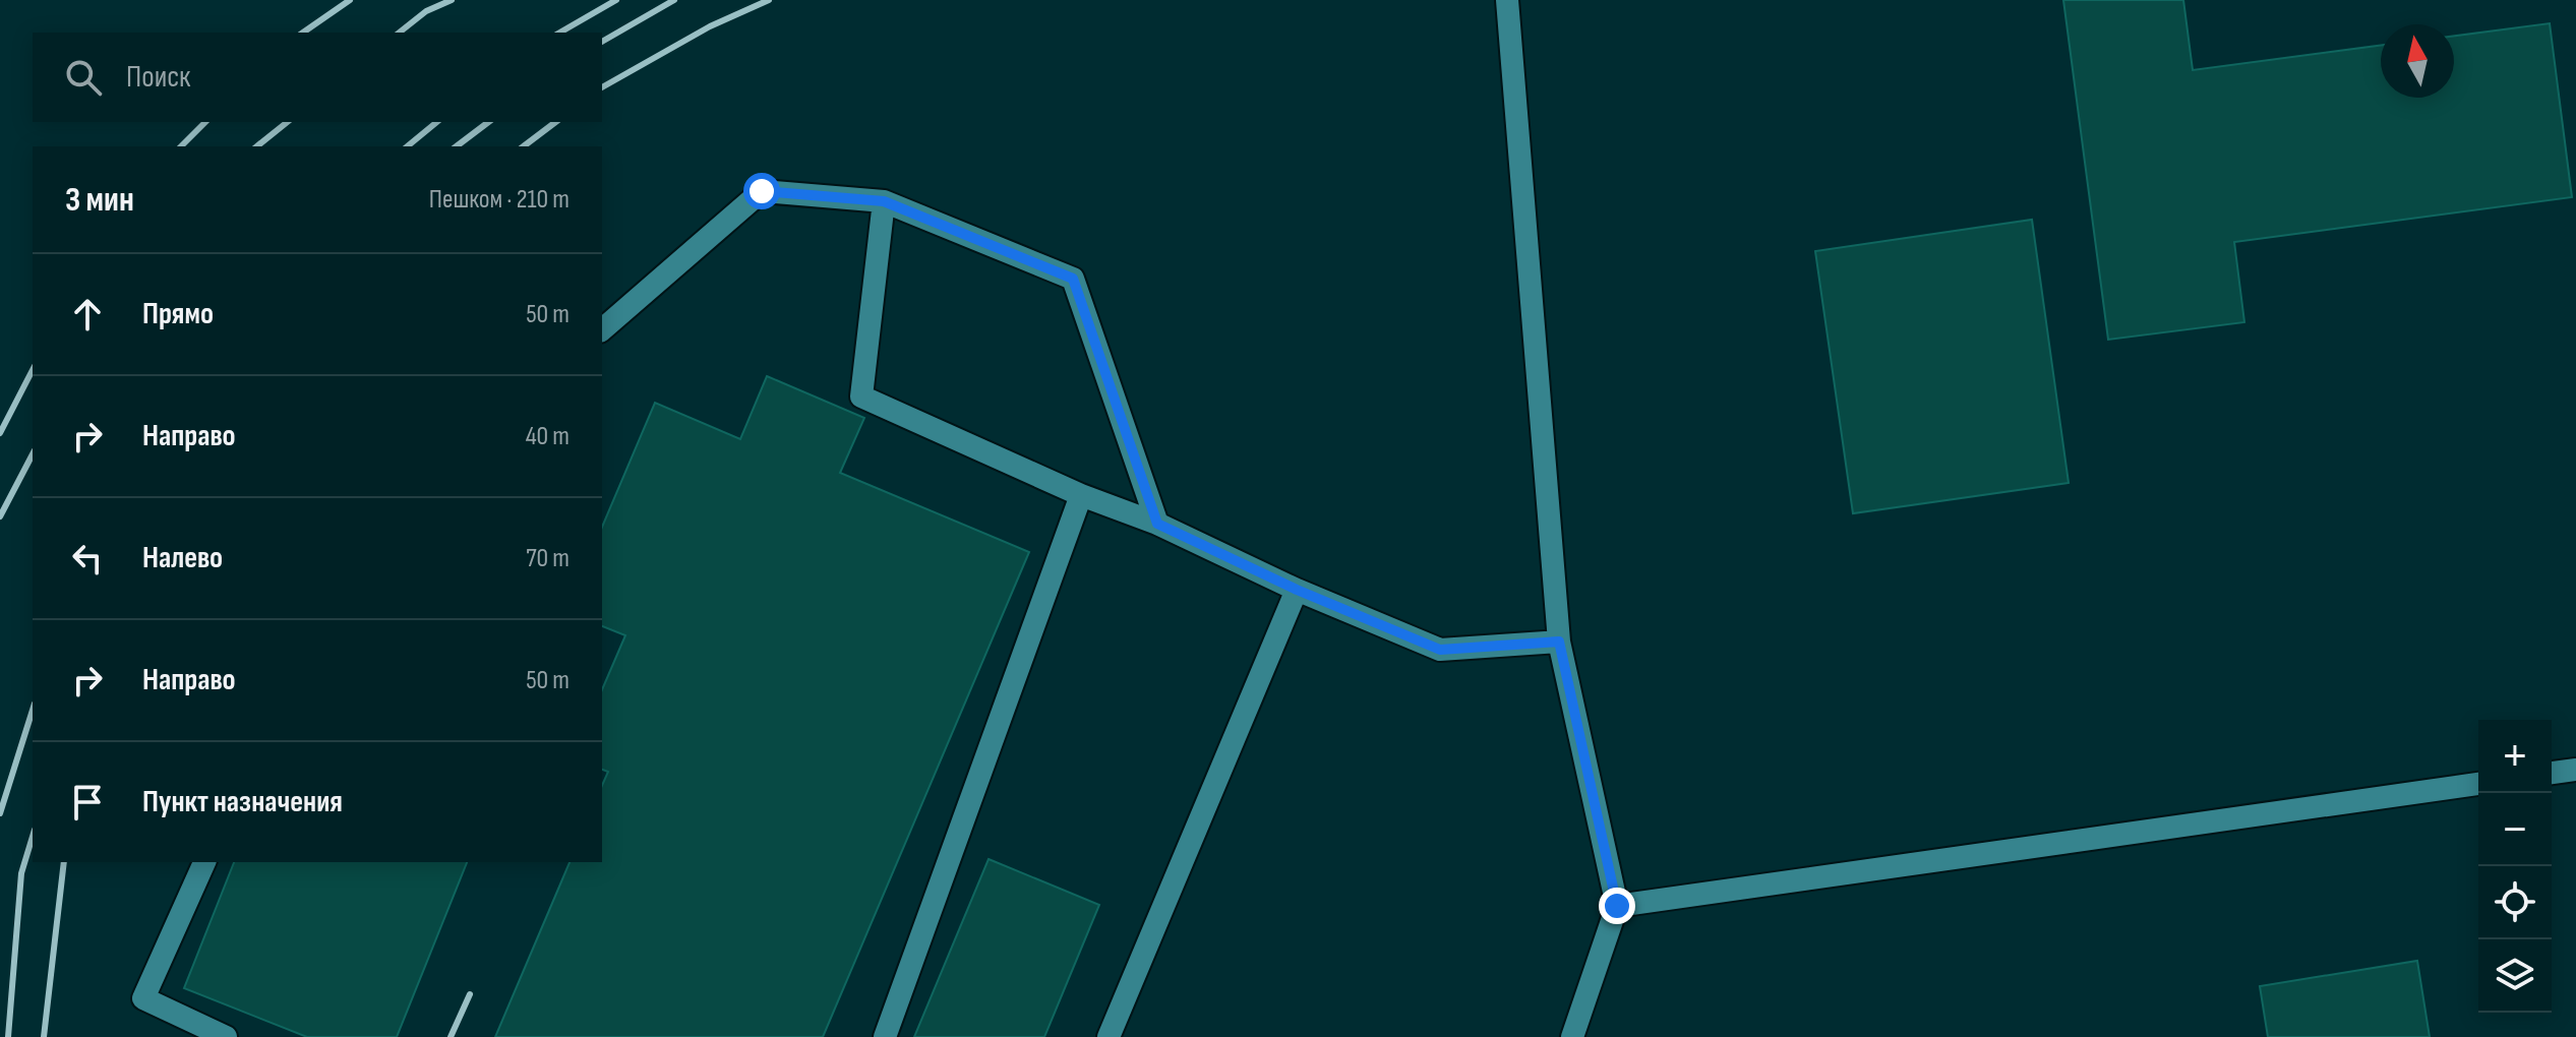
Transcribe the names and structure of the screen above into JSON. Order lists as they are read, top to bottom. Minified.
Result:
{"north":"top","page":{"search":"Поиск","heading":["3 мин","Пешком · 210 m"],"list":[["Прямо","50 m"],["Направо","40 m"],["Налево","70 m"],["Направо","50 m"],"Пункт назначения"],"map_buttons":["+","−"]}}
